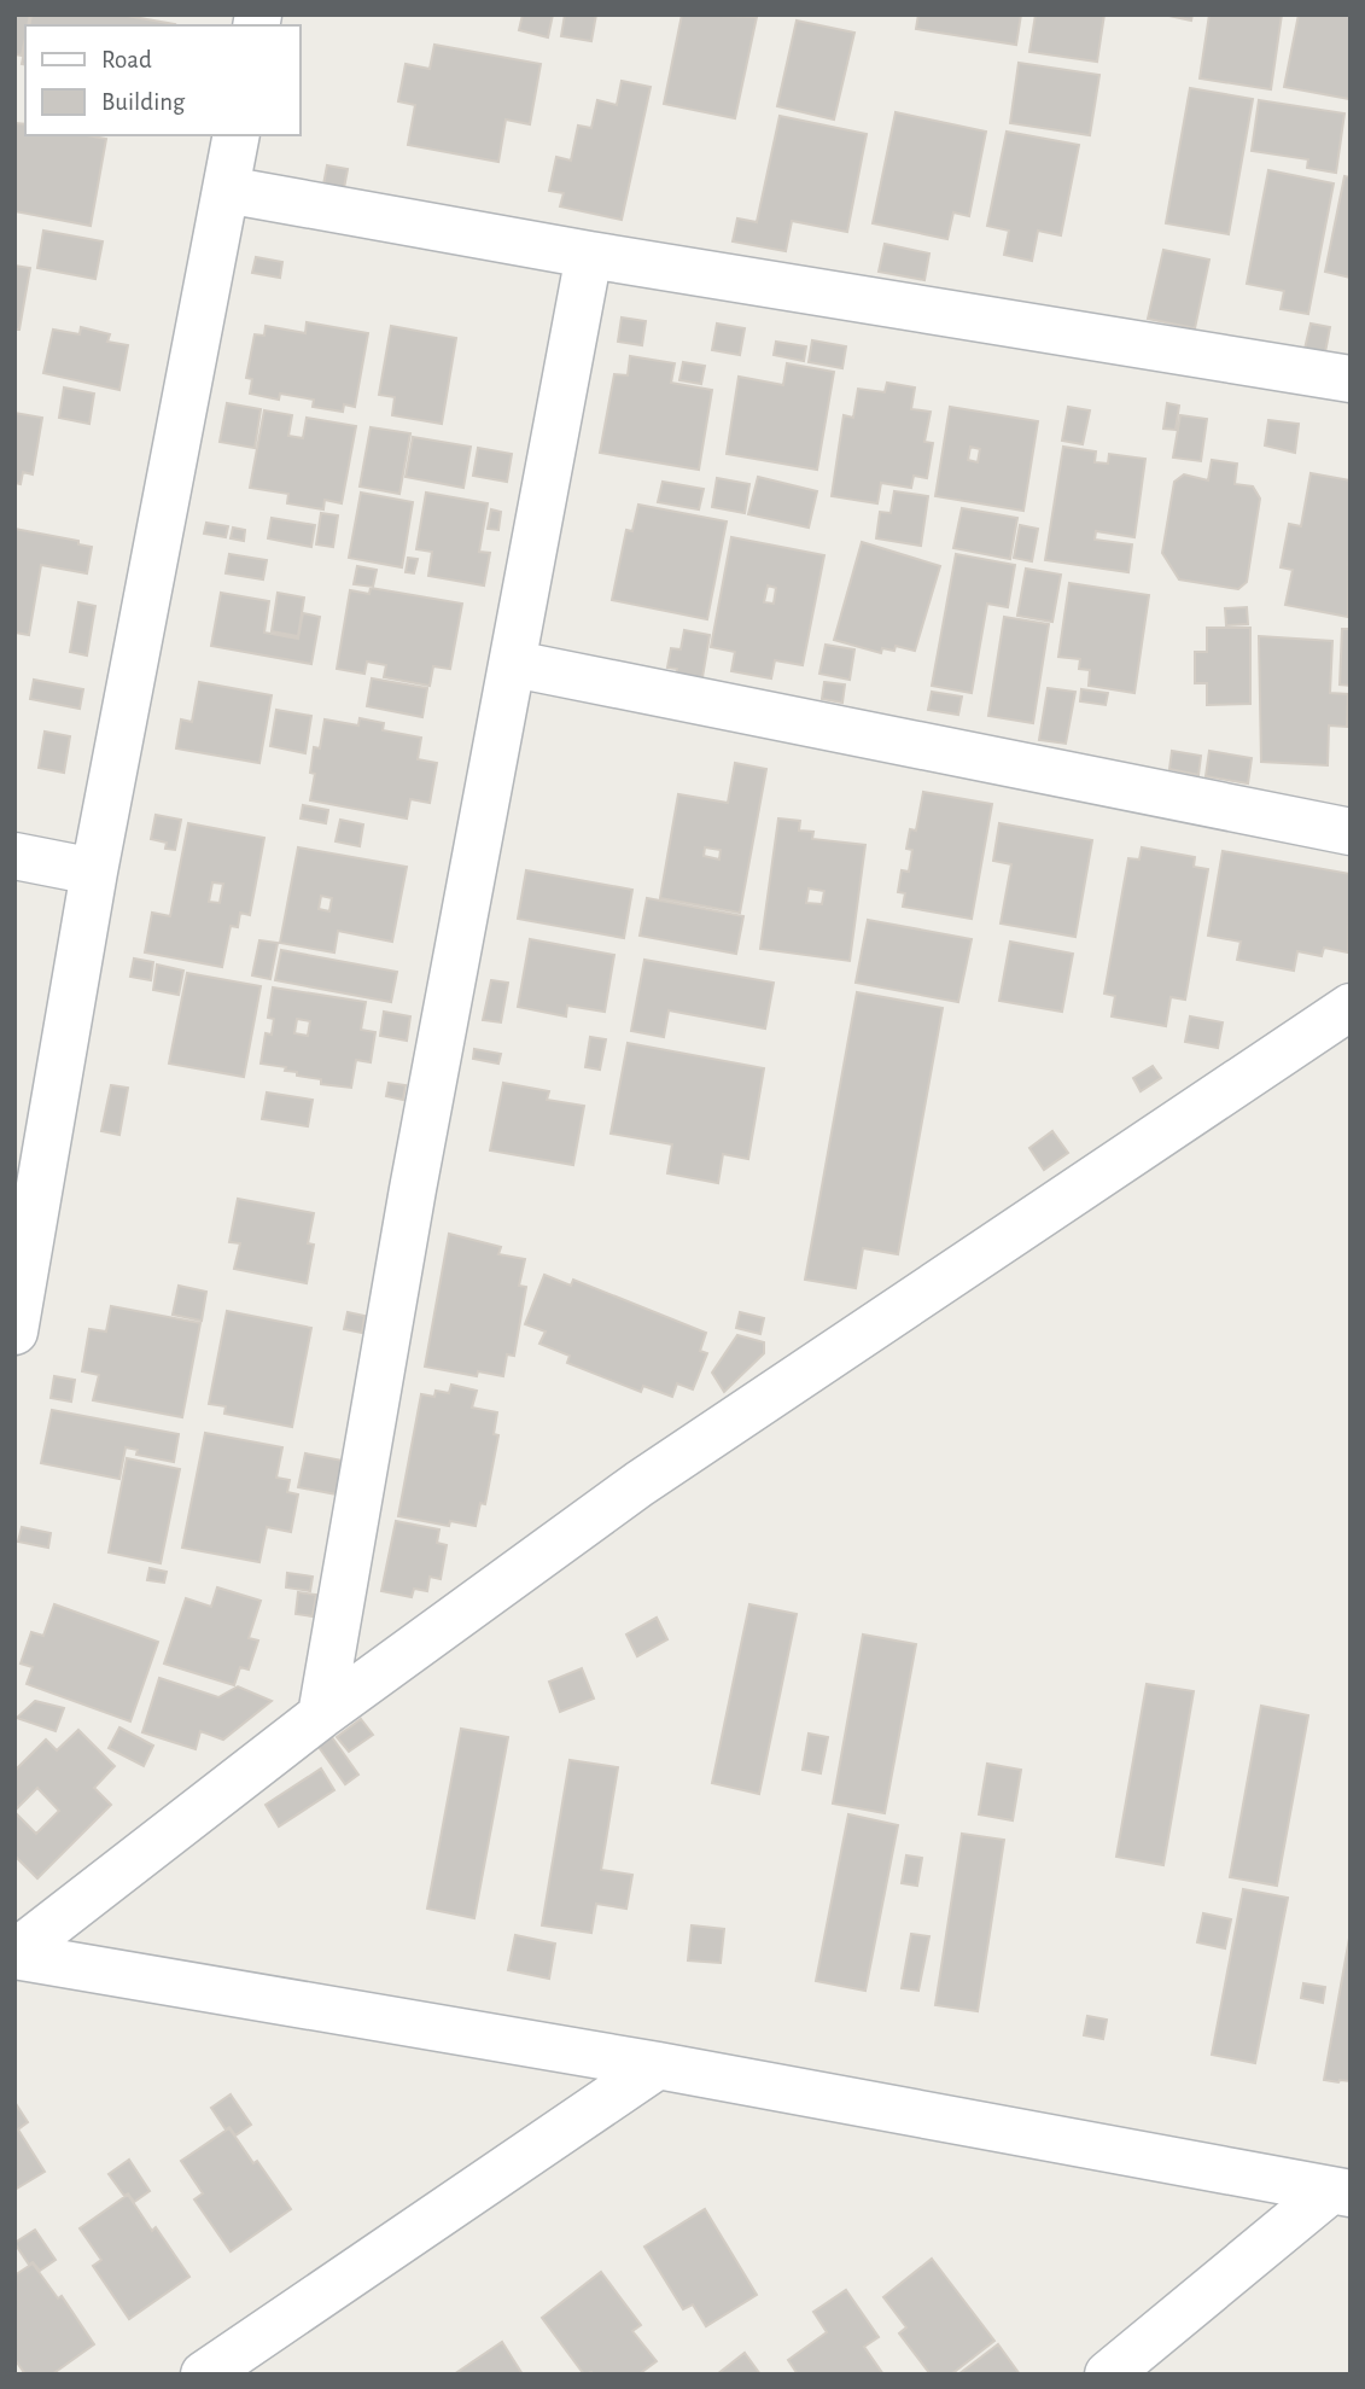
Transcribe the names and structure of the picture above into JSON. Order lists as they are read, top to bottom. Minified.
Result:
{"legend":["Road","Building"]}
